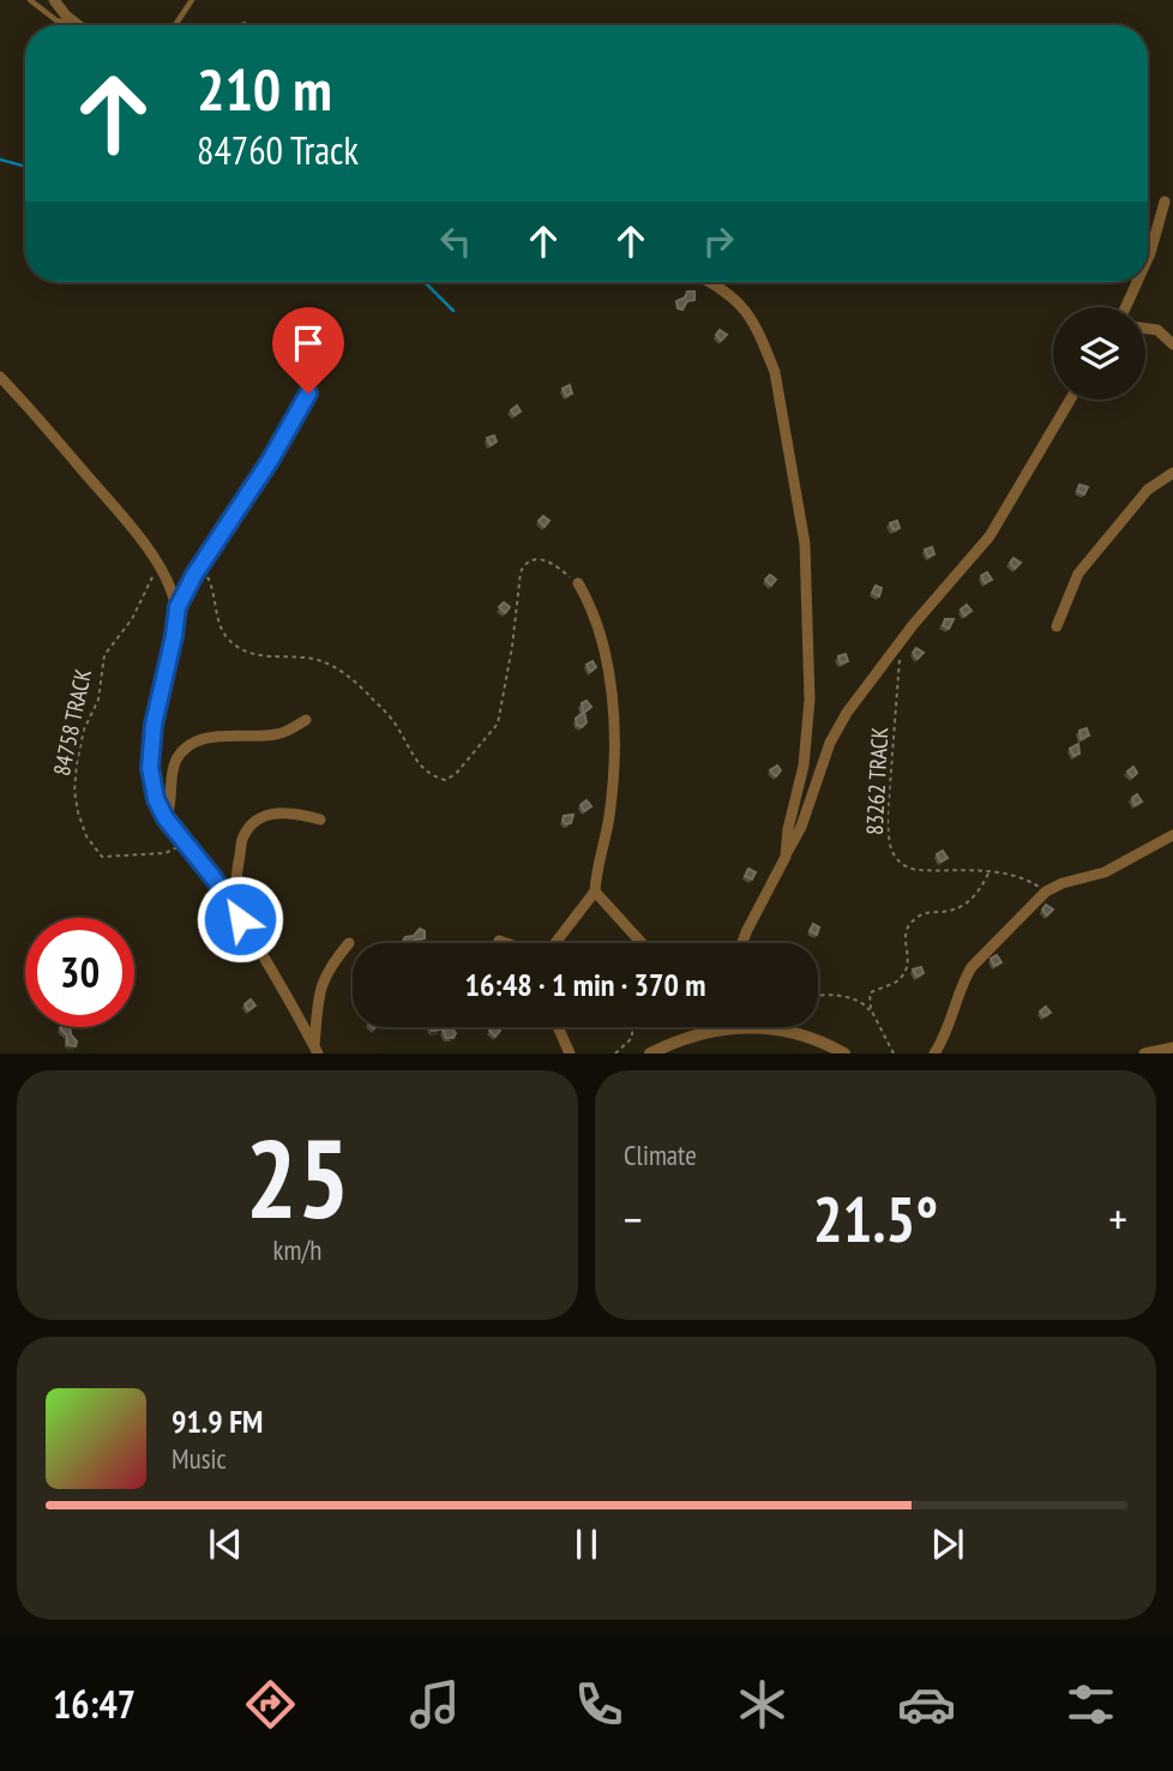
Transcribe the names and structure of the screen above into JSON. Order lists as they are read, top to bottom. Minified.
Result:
{"streets":{"path":["84758 TRACK","83262 TRACK"]},"page":{"turn":["210 m","84760 Track"],"limit":"30","trip":"16:48 · 1 min · 370 m","tile":[["25","km/h"],"Climate"],"heat":["−","21.5°","+"],"song":["91.9 FM","Music"],"tabs":"16:47"}}
